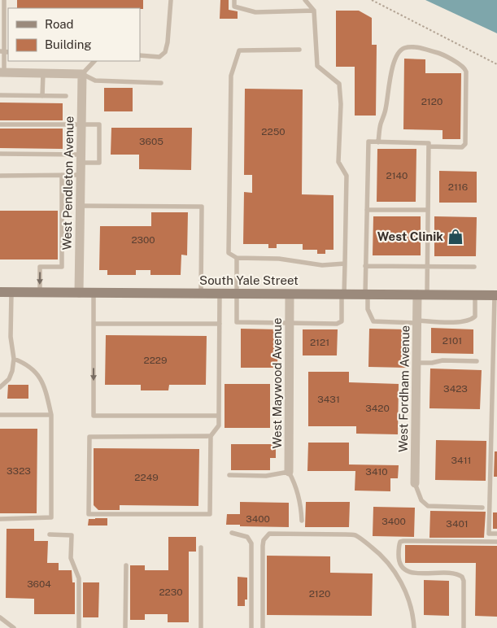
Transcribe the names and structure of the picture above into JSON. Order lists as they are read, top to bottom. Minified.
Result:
{"streets":{"street":["West Pendleton Avenue","South Yale Street","West Maywood Avenue","West Fordham Avenue"]},"crossings":[["West Pendleton Avenue","South Yale Street"],["South Yale Street","West Maywood Avenue"],["South Yale Street","West Fordham Avenue"]],"places":{"shop":["West Clinik"]},"house_numbers":["2120","2250","3605","2140","2116","2300","2101","2121","2229","3423","3431","3420","3411","3323","3410","2249","3400","3400","3401","3604","2230","2120"],"legend":["Road","Building"]}
